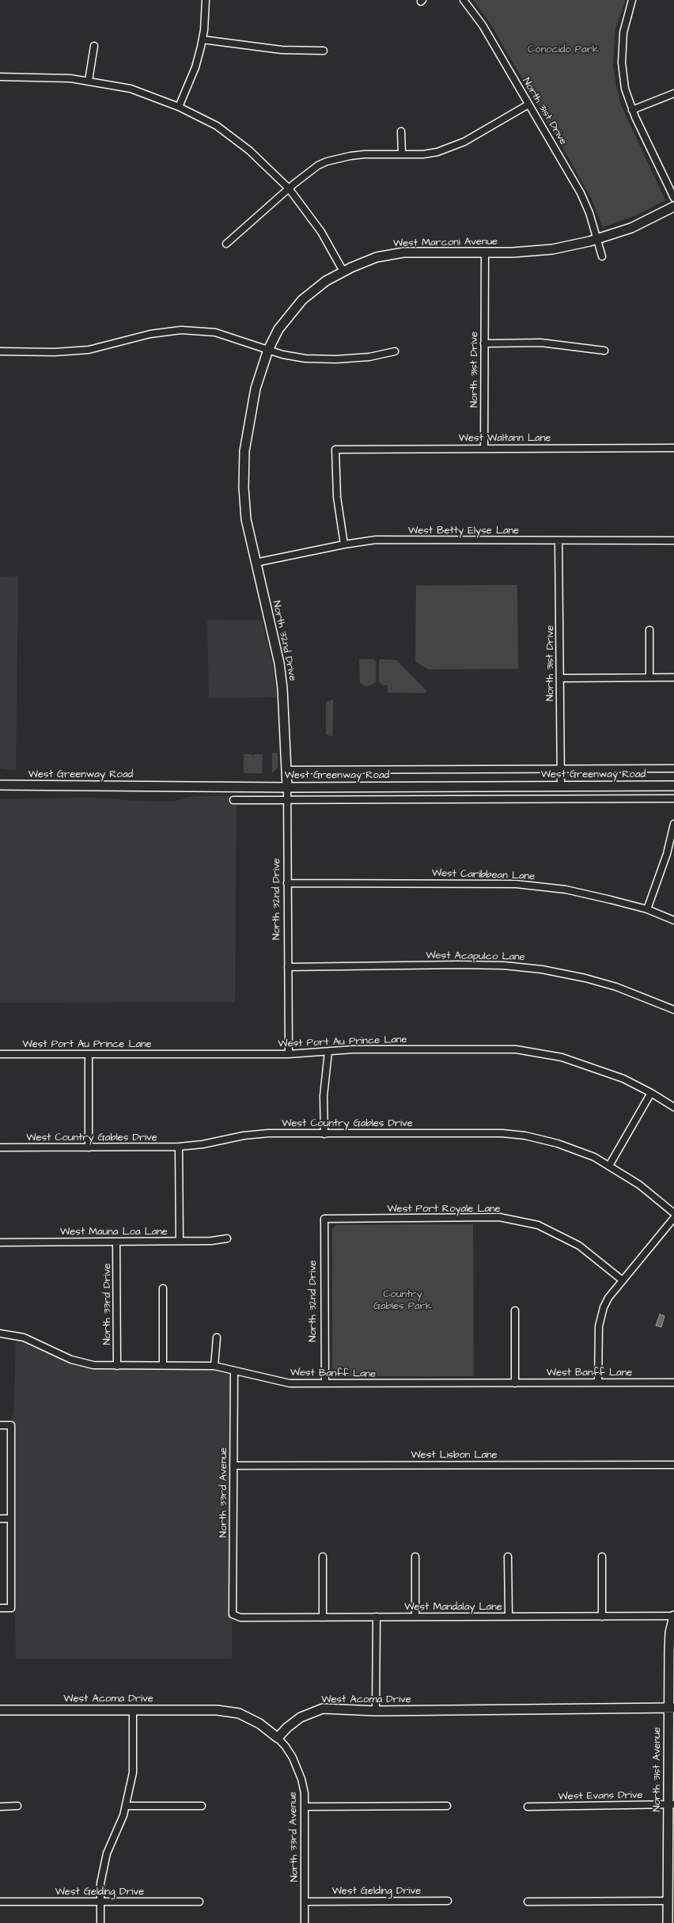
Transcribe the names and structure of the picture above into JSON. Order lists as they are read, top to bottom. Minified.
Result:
{"streets":{"street":["North 31st Drive","West Marconi Avenue","West Waltann Lane","West Betty Elyse Lane","North 32nd Drive","West Greenway Road","West Caribbean Lane","West Acapulco Lane","West Port Au Prince Lane","West Country Gables Drive","West Port Royale Lane","West Mauna Loa Lane","North 33rd Drive","West Banff Lane","West Lisbon Lane","North 33rd Avenue","West Mandalay Lane","West Acoma Drive","North 31st Avenue","West Evans Drive","West Gelding Drive"]},"crossings":[["North 31st Drive","West Marconi Avenue"],["North 31st Drive","West Waltann Lane"],["North 31st Drive","West Betty Elyse Lane"],["North 31st Drive","West Greenway Road"],["West Marconi Avenue","North 32nd Drive"],["West Waltann Lane","West Betty Elyse Lane"],["West Betty Elyse Lane","North 32nd Drive"],["North 32nd Drive","West Greenway Road"],["North 32nd Drive","West Caribbean Lane"],["North 32nd Drive","West Acapulco Lane"],["North 32nd Drive","West Port Au Prince Lane"],["North 32nd Drive","West Port Royale Lane"],["North 32nd Drive","West Banff Lane"],["West Mauna Loa Lane","North 33rd Drive"],["North 33rd Drive","West Banff Lane"],["West Banff Lane","North 33rd Avenue"],["West Lisbon Lane","North 33rd Avenue"],["North 33rd Avenue","West Mandalay Lane"],["North 33rd Avenue","West Acoma Drive"],["North 33rd Avenue","West Gelding Drive"],["West Mandalay Lane","North 31st Avenue"],["West Acoma Drive","North 31st Avenue"],["North 31st Avenue","West Evans Drive"]],"parks":["Conocido Park","Country Gables Park"]}
